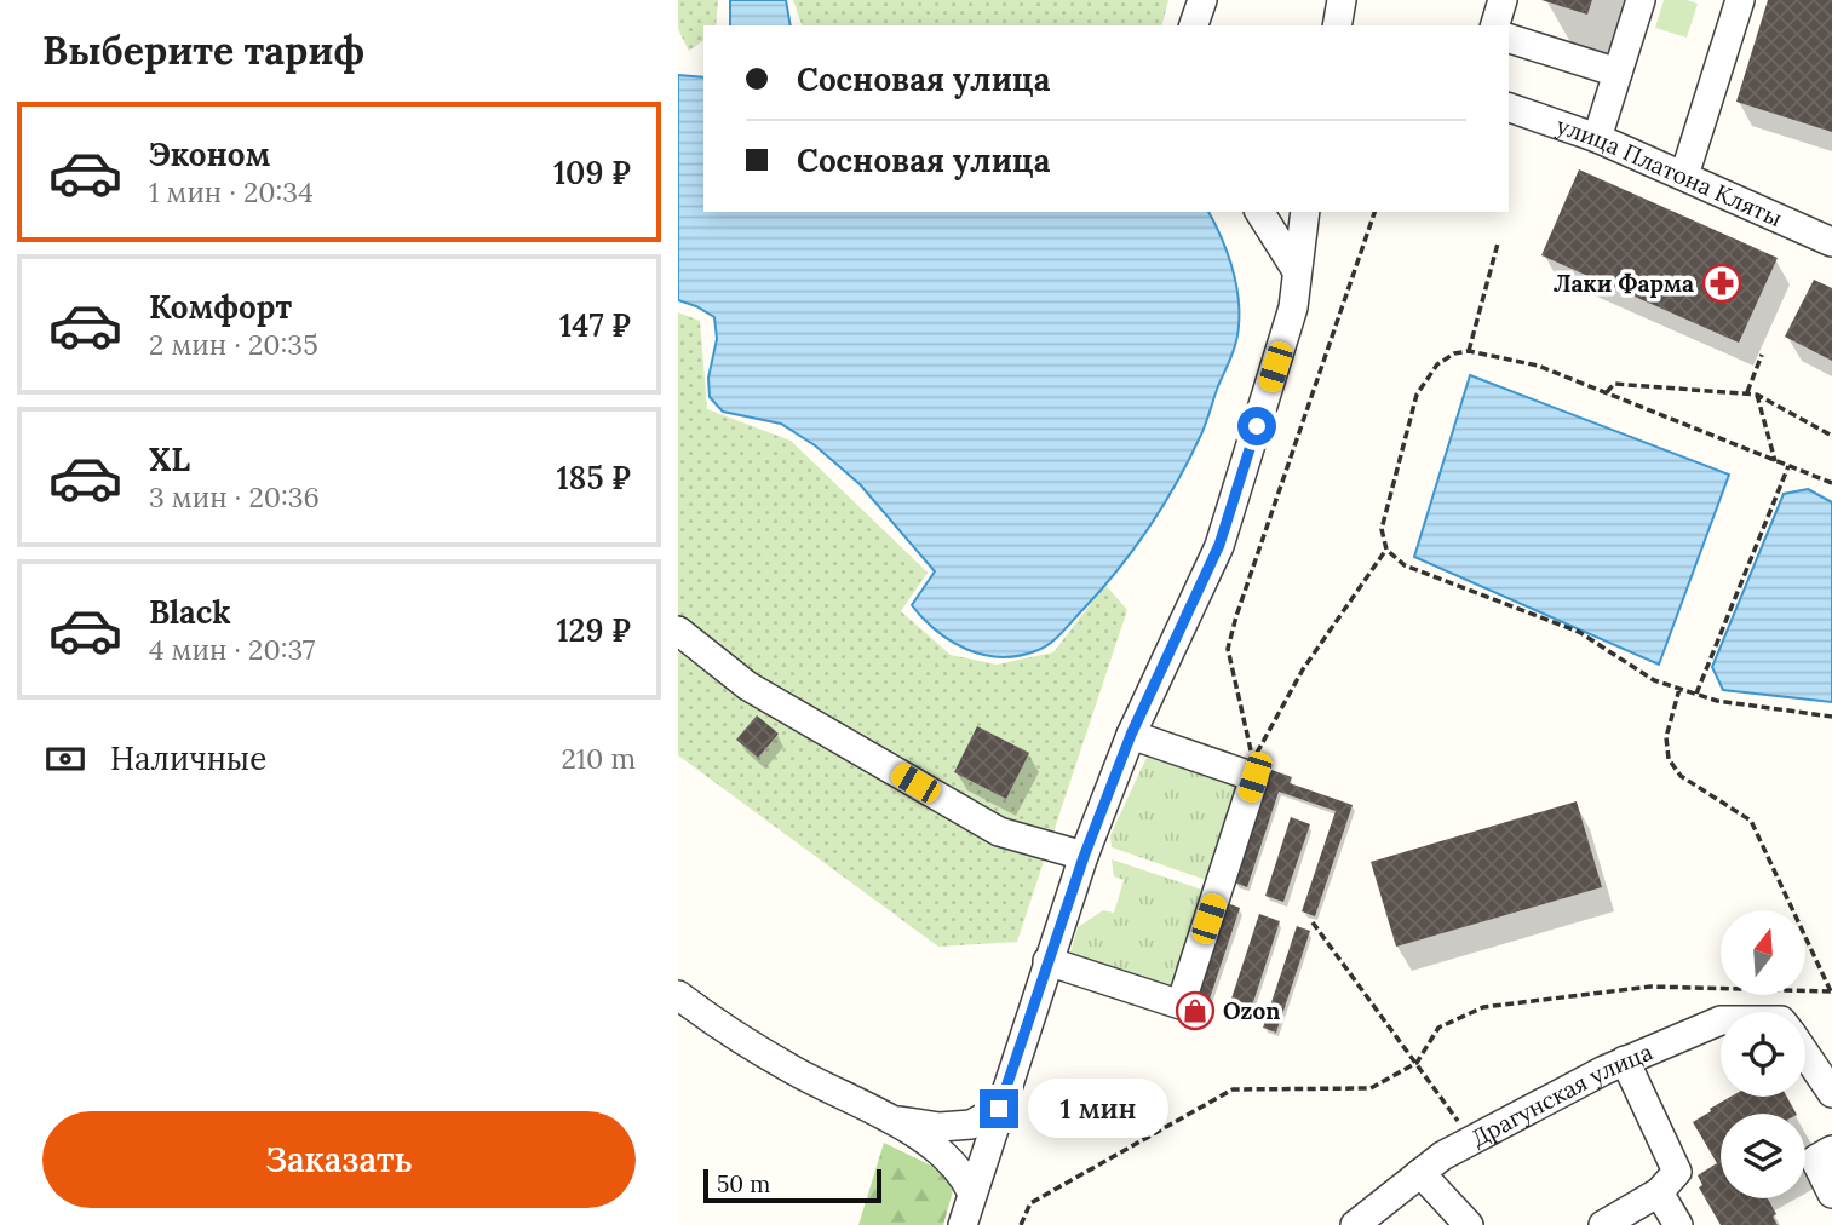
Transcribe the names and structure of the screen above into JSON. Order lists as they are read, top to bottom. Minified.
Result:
{"streets":{"street":["улица Платона Кляты","Драгунская улица"]},"places":{"pharmacy":["Лаки Фарма"],"shop":["Ozon"]},"scale_bar":"50 m","north":"top","page":{"heading":"Выберите тариф","banner":["Сосновая улица","Сосновая улица"],"list":[{"name":"Эконом","note":"1 мин · 20:34","value":"109 ₽"},{"name":"Комфорт","note":"2 мин · 20:35","value":"147 ₽"},{"name":"XL","note":"3 мин · 20:36","value":"185 ₽"},{"name":"Black","note":"4 мин · 20:37","value":"129 ₽"}],"pay":["Наличные","210 m"],"bubble":"1 мин","buttons":"Заказать","scale":"50 m"}}
